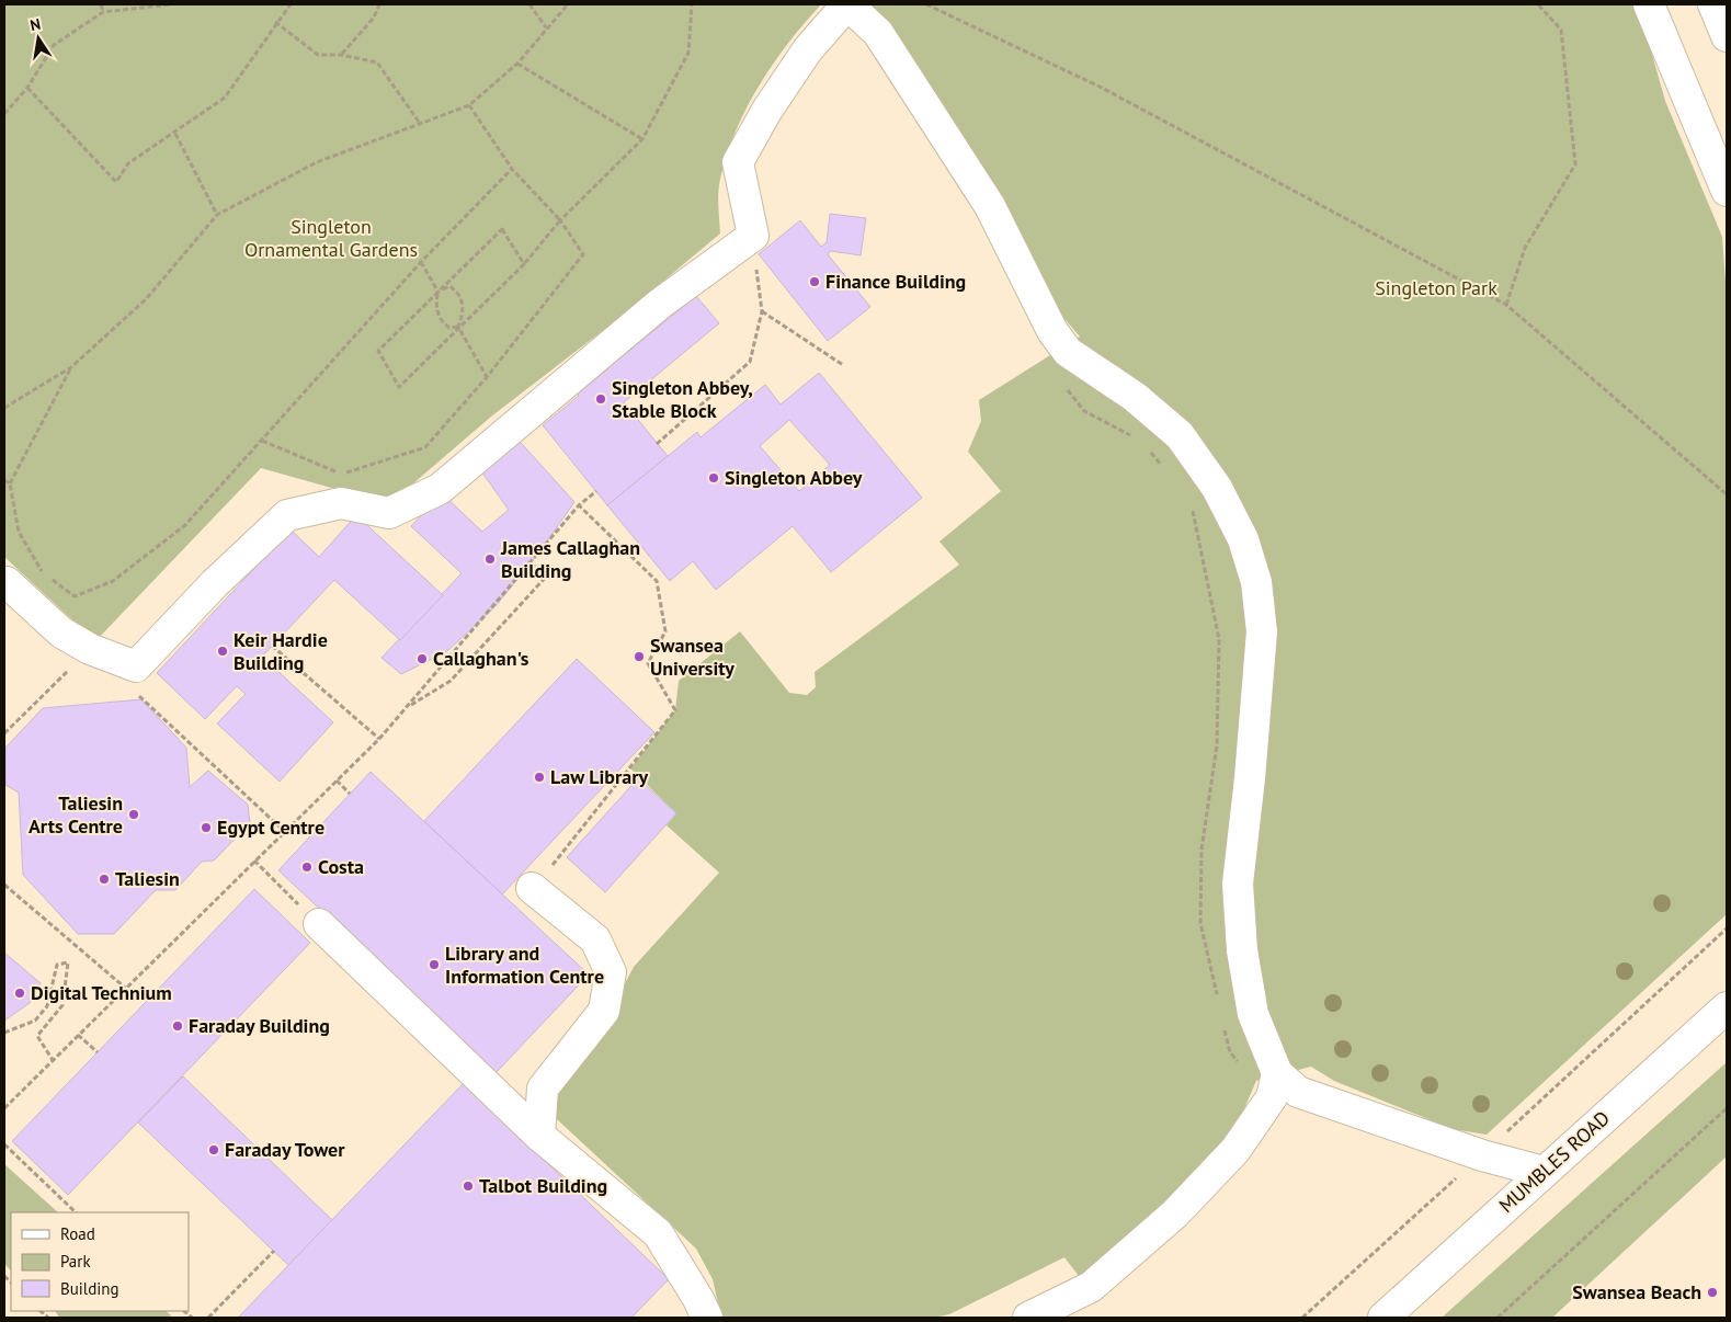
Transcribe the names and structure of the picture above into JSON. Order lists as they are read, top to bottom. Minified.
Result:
{"streets":{"main road":["MUMBLES ROAD"]},"parks":["Singleton Ornamental Gardens","Singleton Park"],"places":["Finance Building","Singleton Abbey, Stable Block","Singleton Abbey","James Callaghan Building","Keir Hardie Building","Swansea University","Callaghan's","Law Library","Taliesin Arts Centre","Egypt Centre","Costa","Taliesin","Library and Information Centre","Digital Technium","Faraday Building","Faraday Tower","Talbot Building","Swansea Beach"],"legend":["Road","Park","Building"],"north":"top"}
